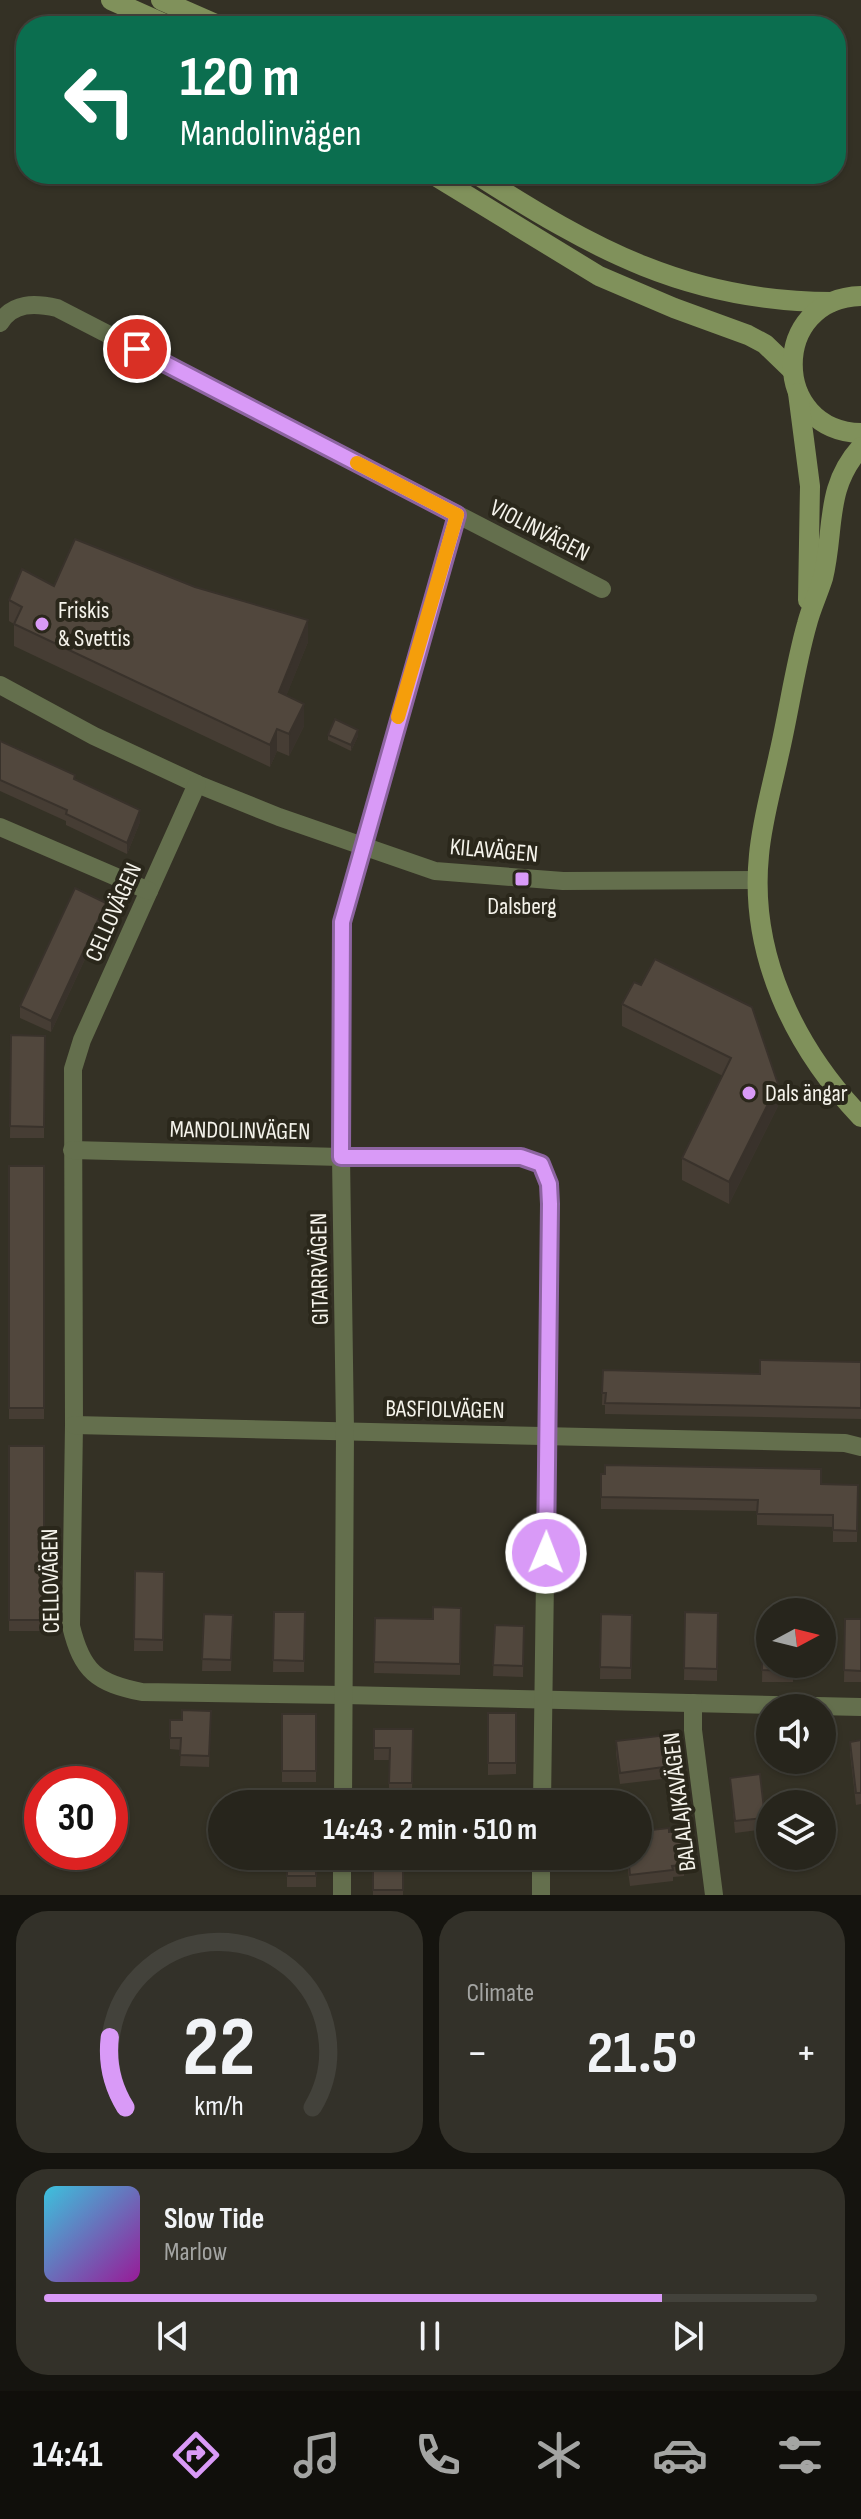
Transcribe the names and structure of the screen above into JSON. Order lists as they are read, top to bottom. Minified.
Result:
{"streets":{"street":["VIOLINVÄGEN","KILAVÄGEN","CELLOVÄGEN","MANDOLINVÄGEN","GITARRVÄGEN","BASFIOLVÄGEN","BALALAJKAVÄGEN"]},"crossings":[["VIOLINVÄGEN","KILAVÄGEN"],["VIOLINVÄGEN","GITARRVÄGEN"],["KILAVÄGEN","CELLOVÄGEN"],["KILAVÄGEN","GITARRVÄGEN"],["CELLOVÄGEN","MANDOLINVÄGEN"],["CELLOVÄGEN","GITARRVÄGEN"],["CELLOVÄGEN","BASFIOLVÄGEN"],["CELLOVÄGEN","BALALAJKAVÄGEN"],["MANDOLINVÄGEN","GITARRVÄGEN"],["MANDOLINVÄGEN","BASFIOLVÄGEN"],["GITARRVÄGEN","BASFIOLVÄGEN"]],"places":{"other":["Friskis & Svettis","Dals ängar"],"transit":["Dalsberg"]},"north":"right","page":{"turn":["120 m","Mandolinvägen"],"limit":"30","trip":"14:43 · 2 min · 510 m","tile":"Climate","heat":["−","21.5°","+"],"song":["Slow Tide","Marlow"],"tabs":"14:41","gauge":["22","km/h"]}}
